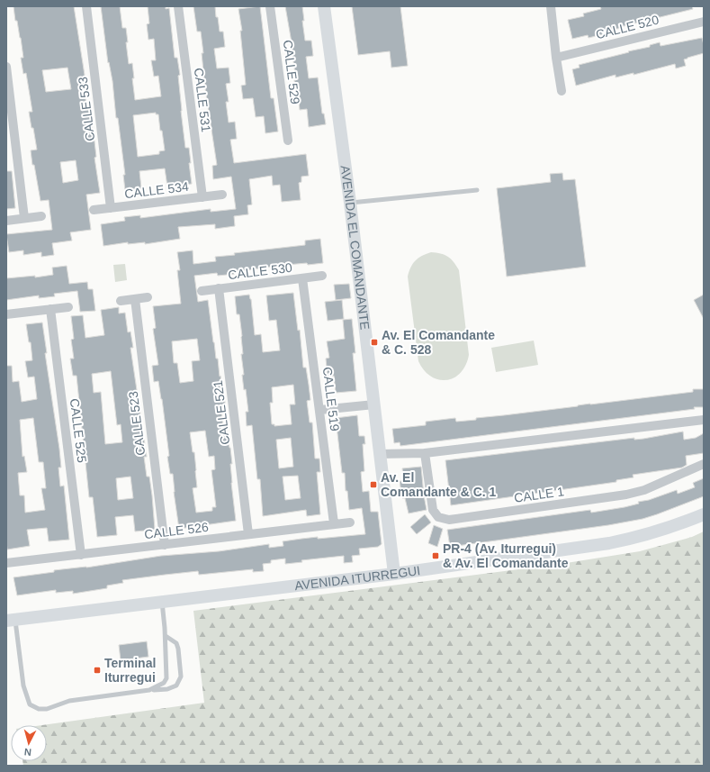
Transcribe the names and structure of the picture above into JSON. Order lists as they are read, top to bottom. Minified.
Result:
{"streets":{"street":["CALLE 520","CALLE 529","CALLE 531","CALLE 533","CALLE 534","AVENIDA EL COMANDANTE","CALLE 530","CALLE 519","CALLE 521","CALLE 523","CALLE 525","CALLE 1","CALLE 526","AVENIDA ITURREGUI"]},"crossings":[["CALLE 531","CALLE 534"],["CALLE 533","CALLE 534"],["AVENIDA EL COMANDANTE","AVENIDA ITURREGUI"],["CALLE 530","CALLE 519"],["CALLE 530","CALLE 521"],["CALLE 519","CALLE 526"],["CALLE 521","CALLE 526"],["CALLE 523","CALLE 526"],["CALLE 525","CALLE 526"]],"places":{"transit":["Av. El Comandante & C. 528","Av. El Comandante & C. 1","PR-4 (Av. Iturregui) & Av. El Comandante","Terminal Iturregui"]},"north":"bottom"}
